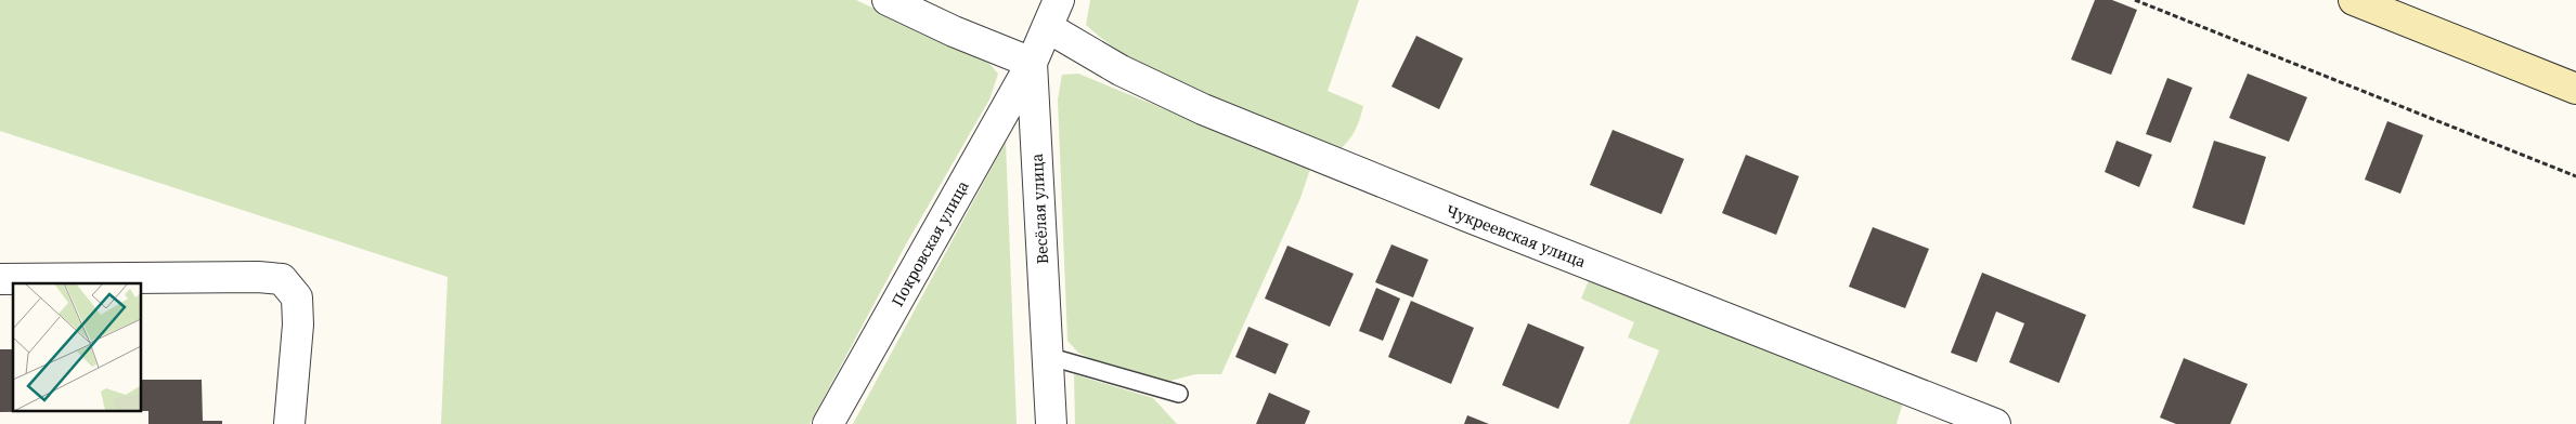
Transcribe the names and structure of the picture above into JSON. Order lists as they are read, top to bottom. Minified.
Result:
{"streets":{"street":["Весёлая улица","Чукреевская улица","Покровская улица"]},"crossings":[["Весёлая улица","Чукреевская улица"],["Весёлая улица","Покровская улица"]]}
